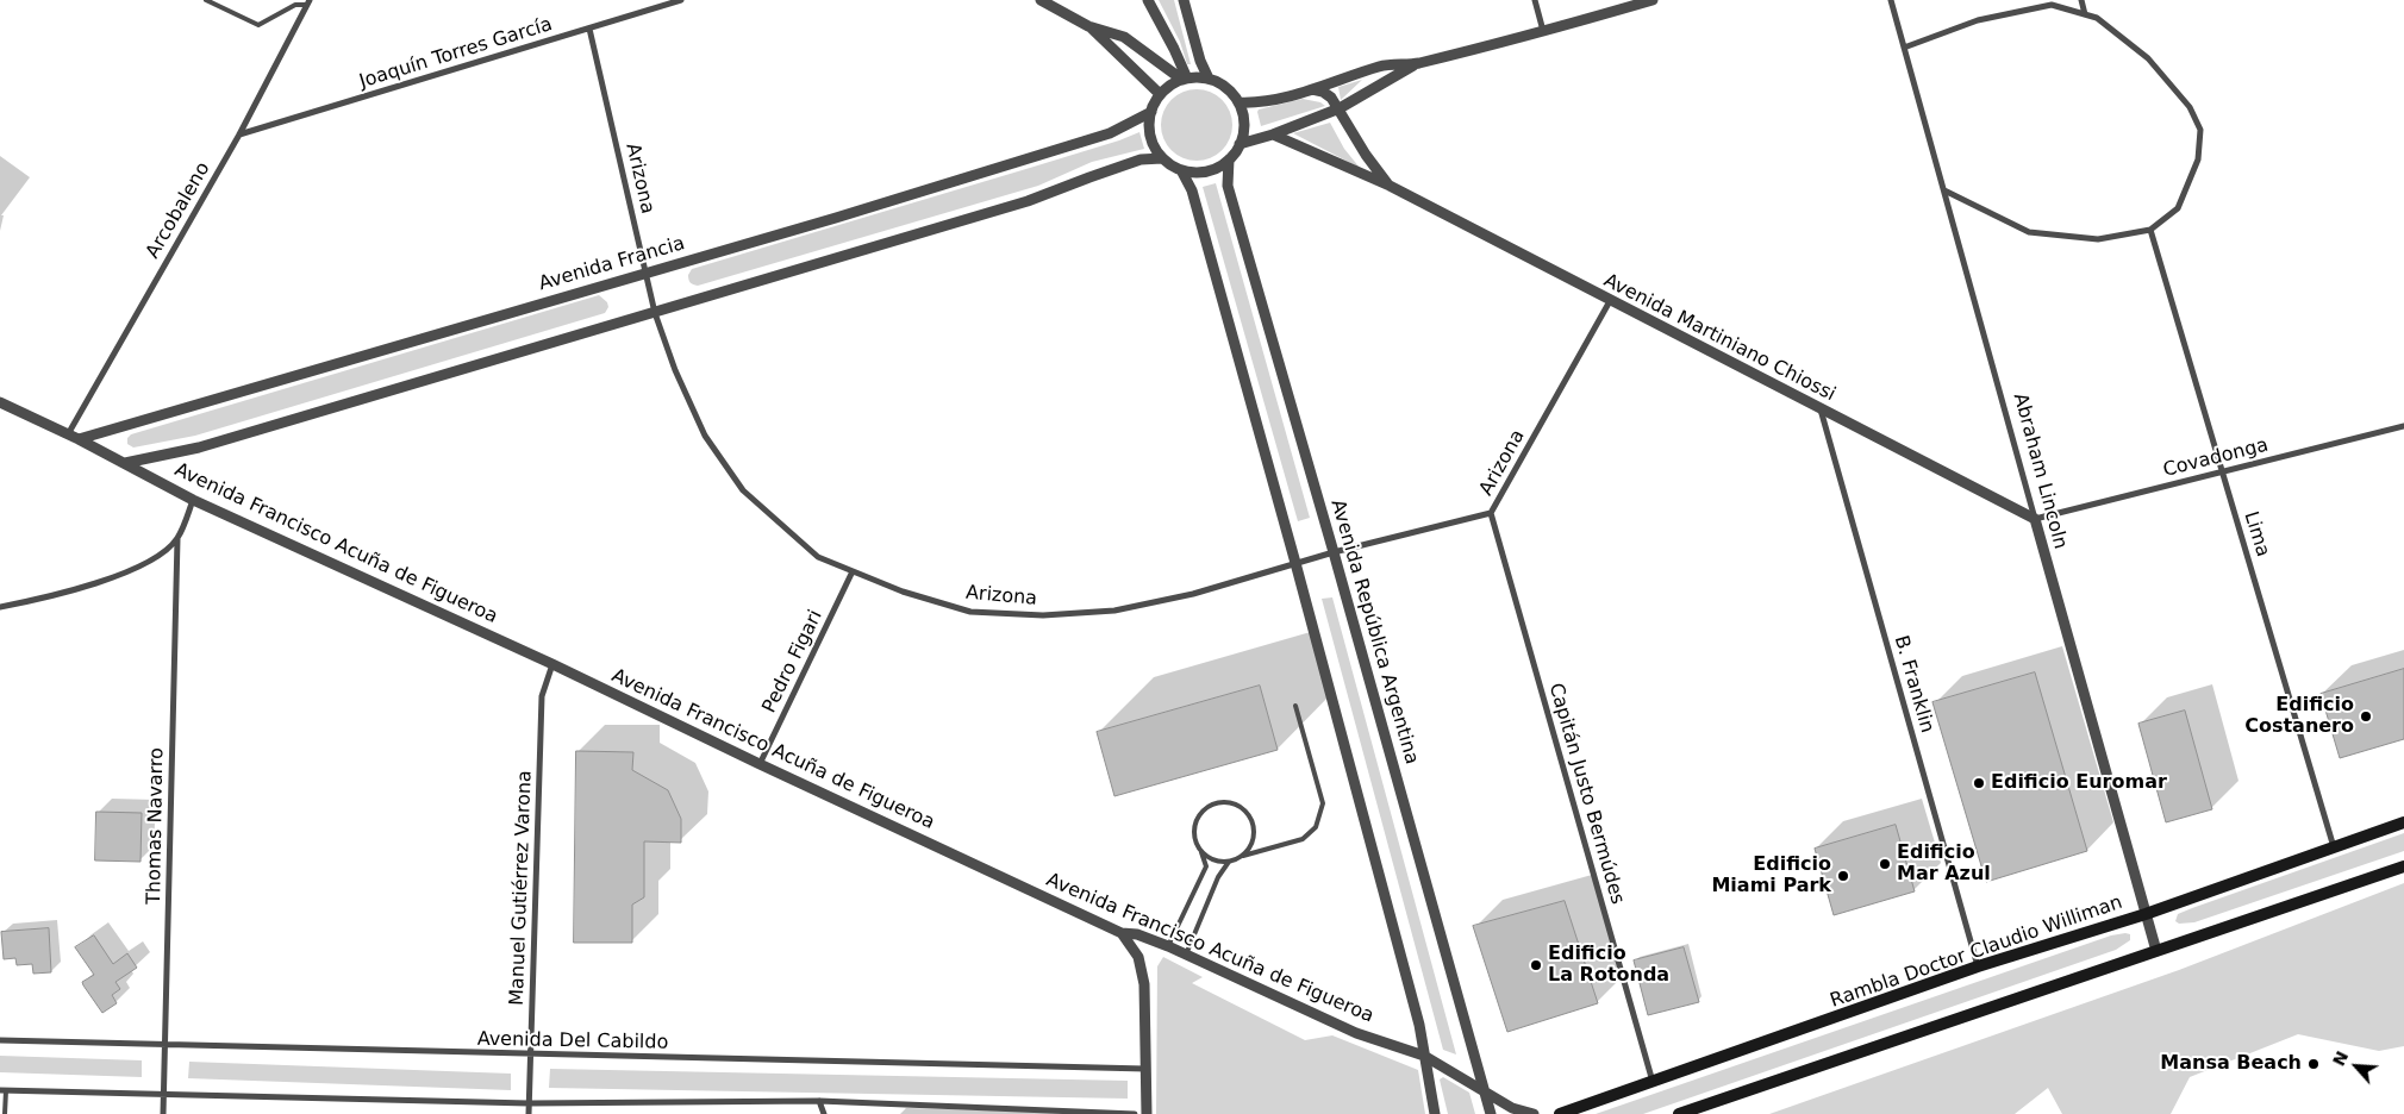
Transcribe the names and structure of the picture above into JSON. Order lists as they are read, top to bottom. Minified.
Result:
{"streets":{"main road":["Rambla Doctor Claudio Williman"],"street":["Joaquín Torres García","Arizona","Arcobaleno","Avenida Francia","Avenida Martiniano Chiossi","Covadonga","Abraham Lincoln","Lima","Avenida Francisco Acuña de Figueroa","Avenida República Argentina","Pedro Figari","B. Franklin","Capitán Justo Bermúdes","Thomas Navarro","Manuel Gutiérrez Varona","Avenida Del Cabildo"]},"crossings":[["Joaquín Torres García","Arizona"],["Joaquín Torres García","Arcobaleno"],["Arizona","Avenida Francia"],["Arizona","Avenida Martiniano Chiossi"],["Arizona","Avenida República Argentina"],["Arizona","Pedro Figari"],["Arizona","Capitán Justo Bermúdes"],["Arcobaleno","Avenida Francia"],["Arcobaleno","Avenida Francisco Acuña de Figueroa"],["Avenida Francia","Avenida Francisco Acuña de Figueroa"],["Avenida Francia","Avenida República Argentina"],["Avenida Martiniano Chiossi","Covadonga"],["Avenida Martiniano Chiossi","Abraham Lincoln"],["Avenida Martiniano Chiossi","B. Franklin"],["Covadonga","Abraham Lincoln"],["Covadonga","Lima"],["Abraham Lincoln","Rambla Doctor Claudio Williman"],["Lima","Rambla Doctor Claudio Williman"],["Avenida Francisco Acuña de Figueroa","Avenida República Argentina"],["Avenida Francisco Acuña de Figueroa","Pedro Figari"],["Avenida Francisco Acuña de Figueroa","Manuel Gutiérrez Varona"],["B. Franklin","Rambla Doctor Claudio Williman"],["Capitán Justo Bermúdes","Rambla Doctor Claudio Williman"],["Thomas Navarro","Avenida Del Cabildo"],["Manuel Gutiérrez Varona","Avenida Del Cabildo"]],"places":["Edificio Costanero","Edificio Euromar","Edificio Mar Azul","Edificio Miami Park","Edificio La Rotonda","Mansa Beach"],"north":"top left"}
